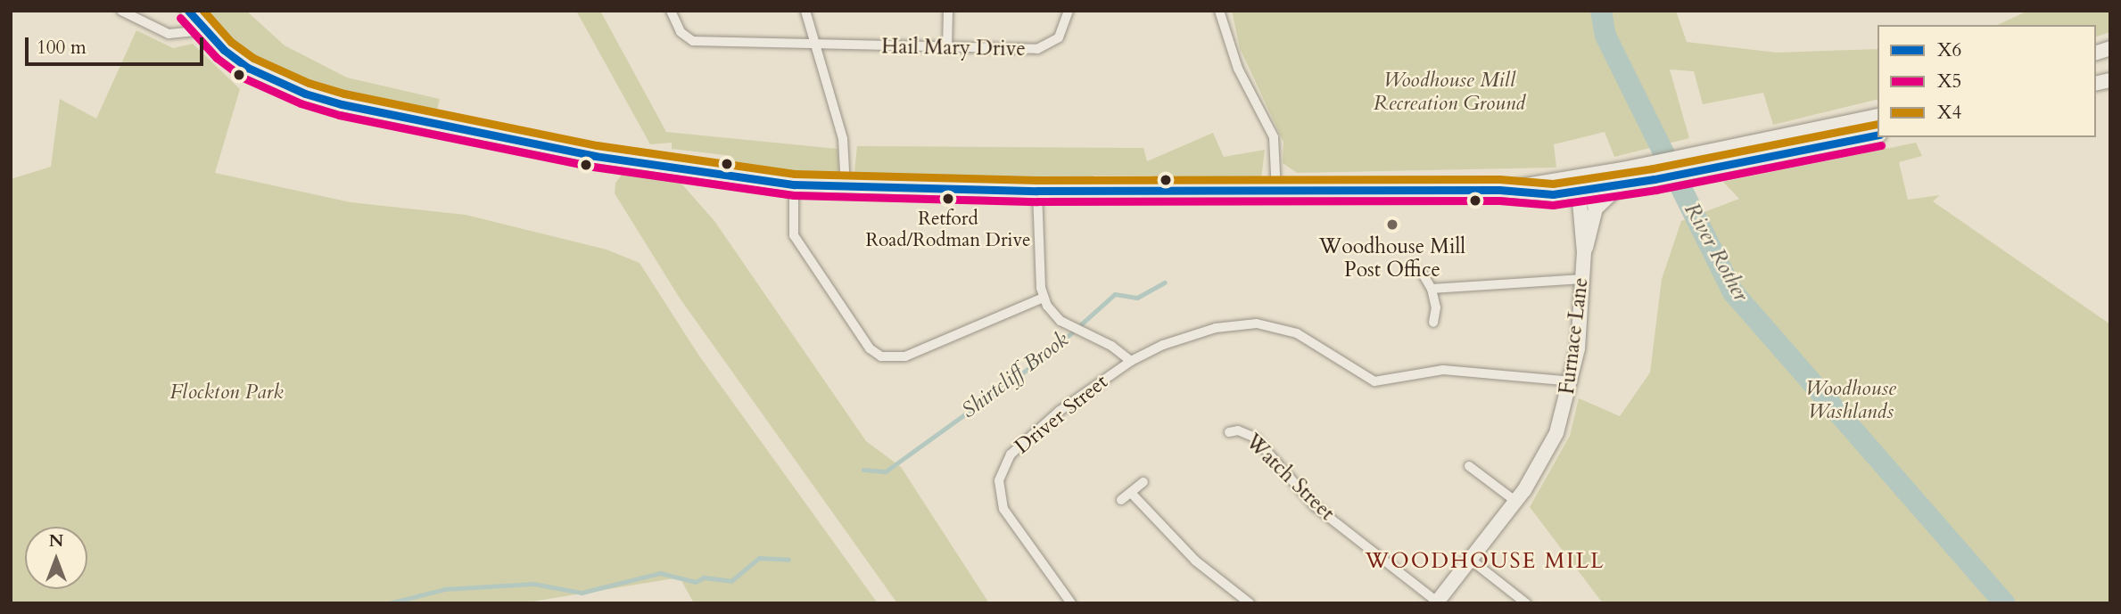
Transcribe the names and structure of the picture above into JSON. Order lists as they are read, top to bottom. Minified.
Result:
{"streets":{"main road":["Furnace Lane"],"street":["Hail Mary Drive","Driver Street","Watch Street"]},"crossings":[["Furnace Lane","Driver Street"],["Furnace Lane","Watch Street"]],"districts":["WOODHOUSE MILL"],"water":["River Rother","Shirtcliff Brook"],"parks":["Woodhouse Mill Recreation Ground","Woodhouse Washlands","Flockton Park"],"places":["Retford Road/Rodman Drive","Woodhouse Mill Post Office"],"lines":["transit line X6","transit line X4","transit line X5"],"legend":["X6","X5","X4"],"scale_bar":"100 m","north":"top"}
